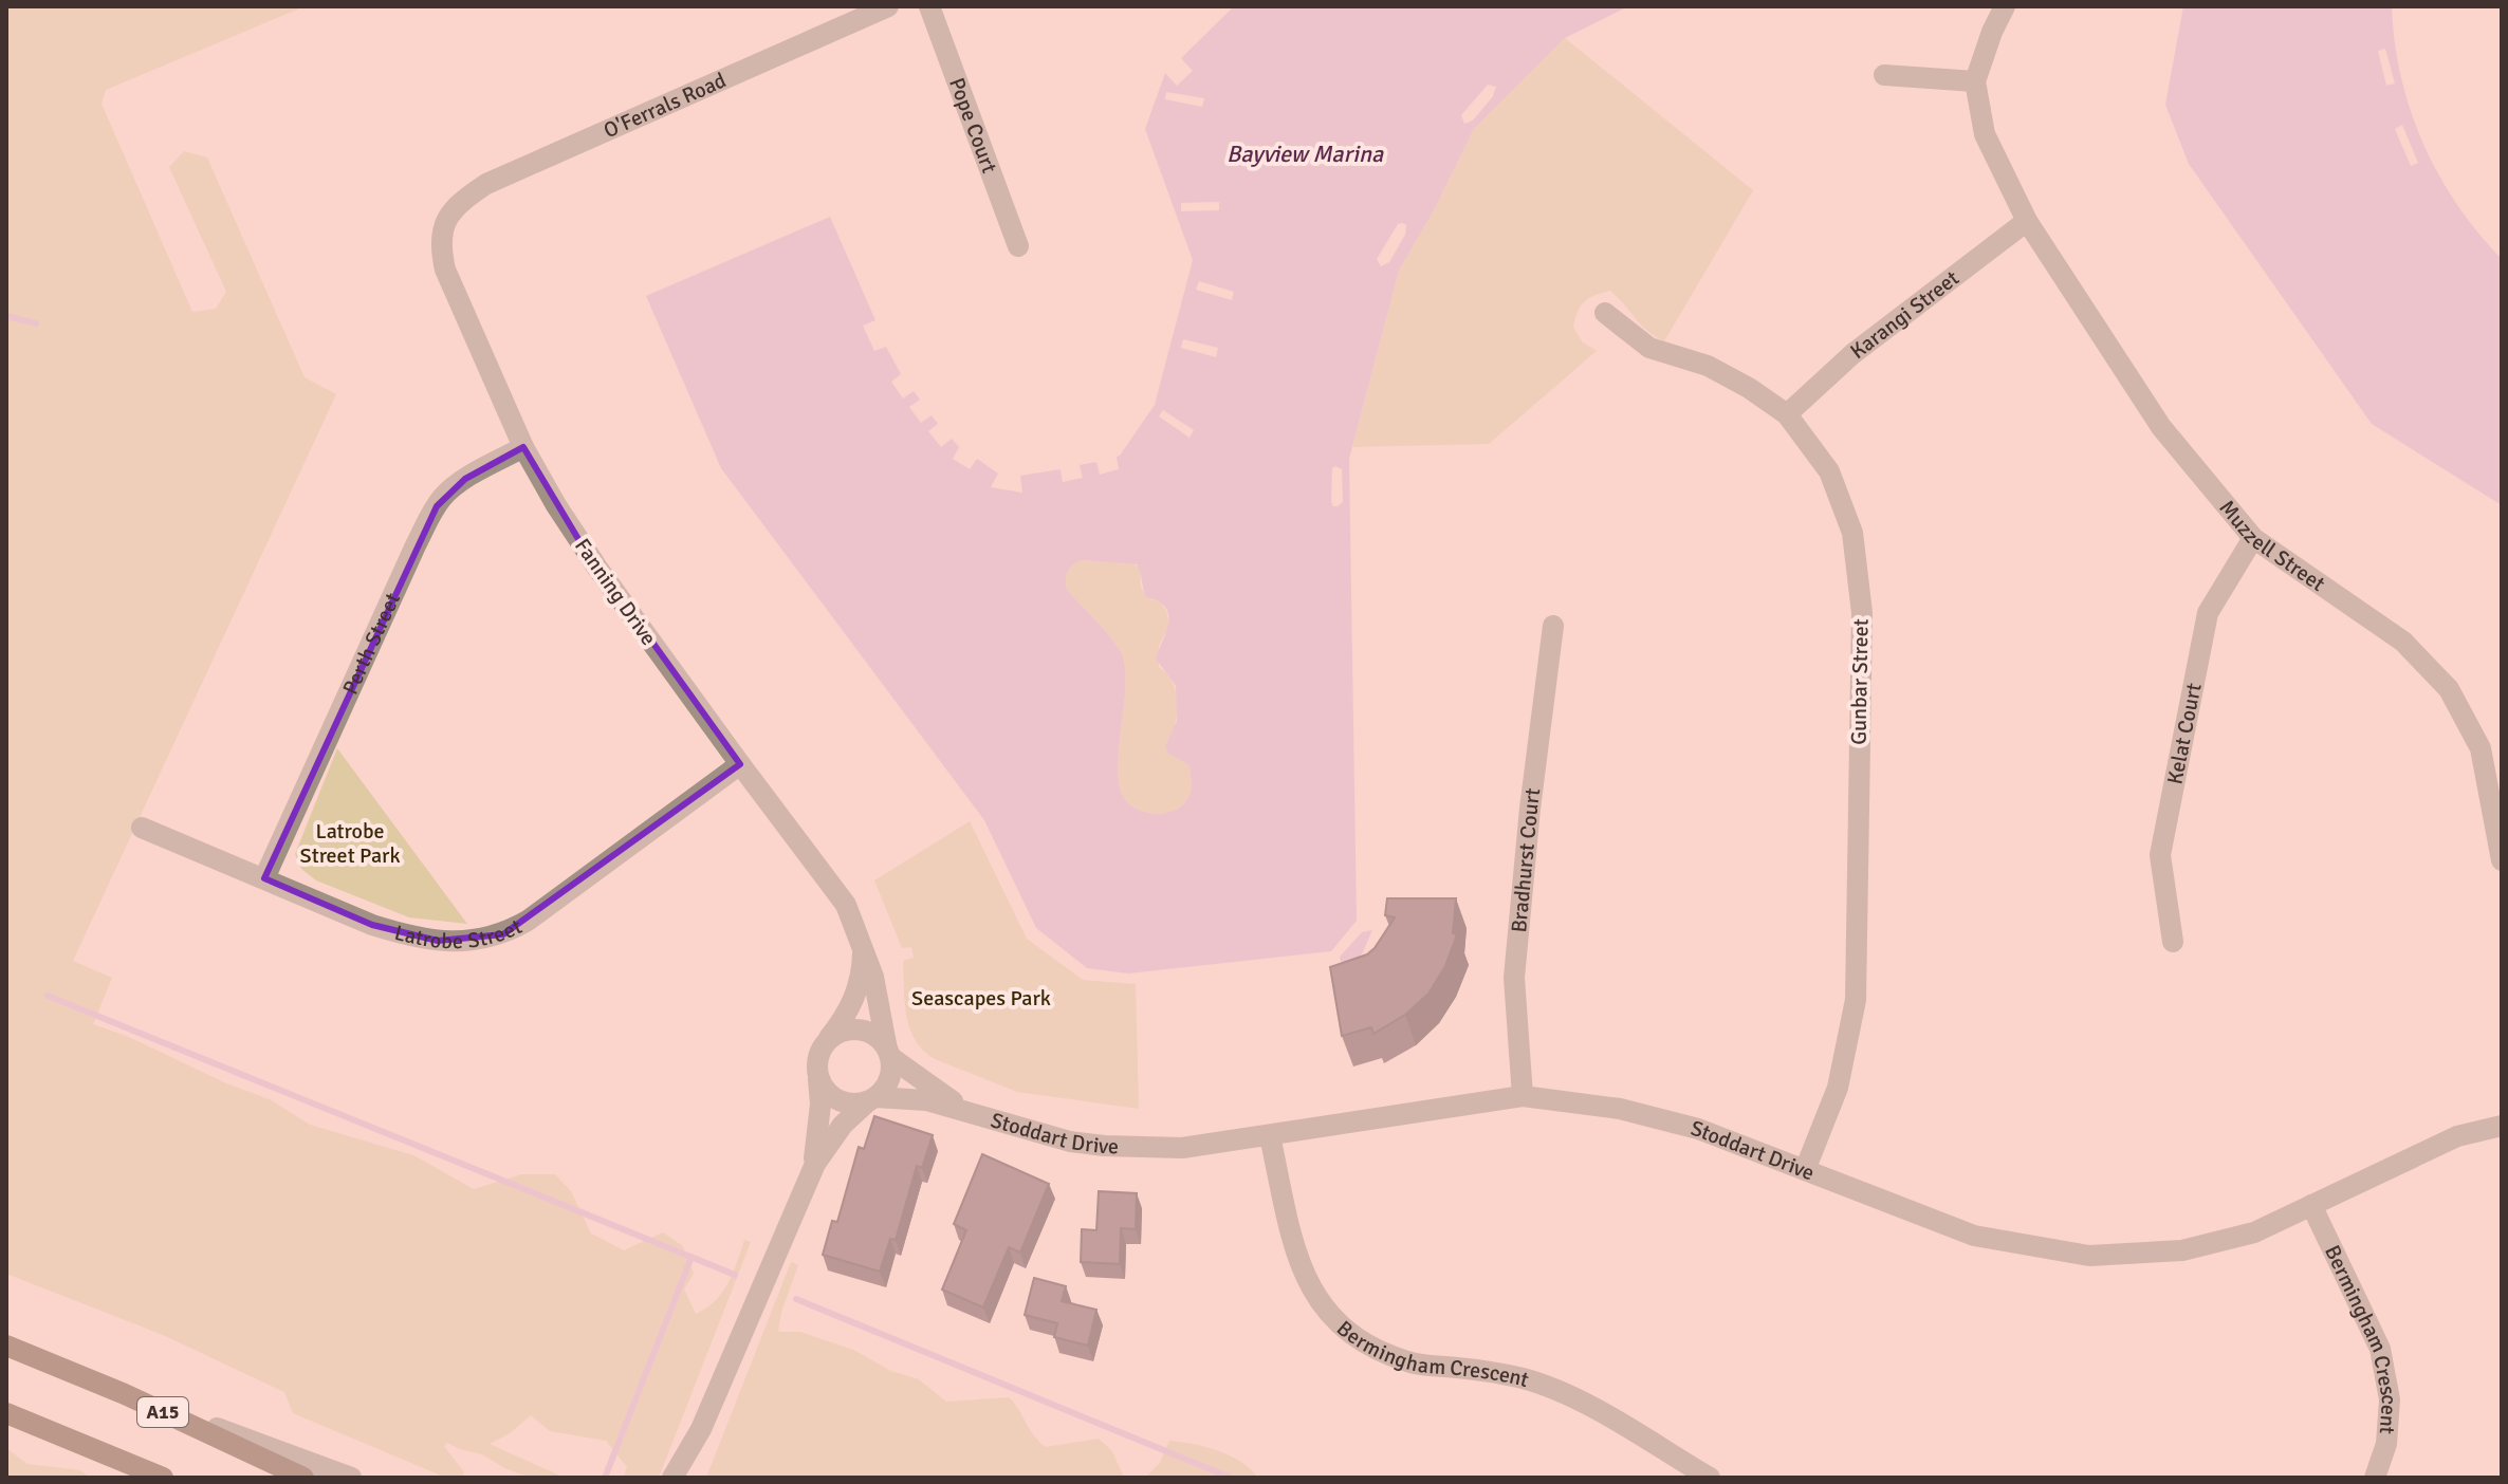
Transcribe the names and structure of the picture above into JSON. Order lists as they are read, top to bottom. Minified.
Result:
{"streets":{"main road":["A15"],"street":["O'Ferrals Road","Pope Court","Karangi Street","Muzzell Street","Fanning Drive","Perth Street","Gunbar Street","Kelat Court","Bradhurst Court","Latrobe Street","Stoddart Drive","Bermingham Crescent"]},"crossings":[["O'Ferrals Road","Fanning Drive"],["Karangi Street","Muzzell Street"],["Karangi Street","Gunbar Street"],["Muzzell Street","Kelat Court"],["Fanning Drive","Perth Street"],["Fanning Drive","Latrobe Street"],["Fanning Drive","Stoddart Drive"],["Perth Street","Latrobe Street"],["Gunbar Street","Stoddart Drive"],["Bradhurst Court","Stoddart Drive"],["Stoddart Drive","Bermingham Crescent"]],"water":["Bayview Marina"],"parks":["Latrobe Street Park","Seascapes Park"]}
